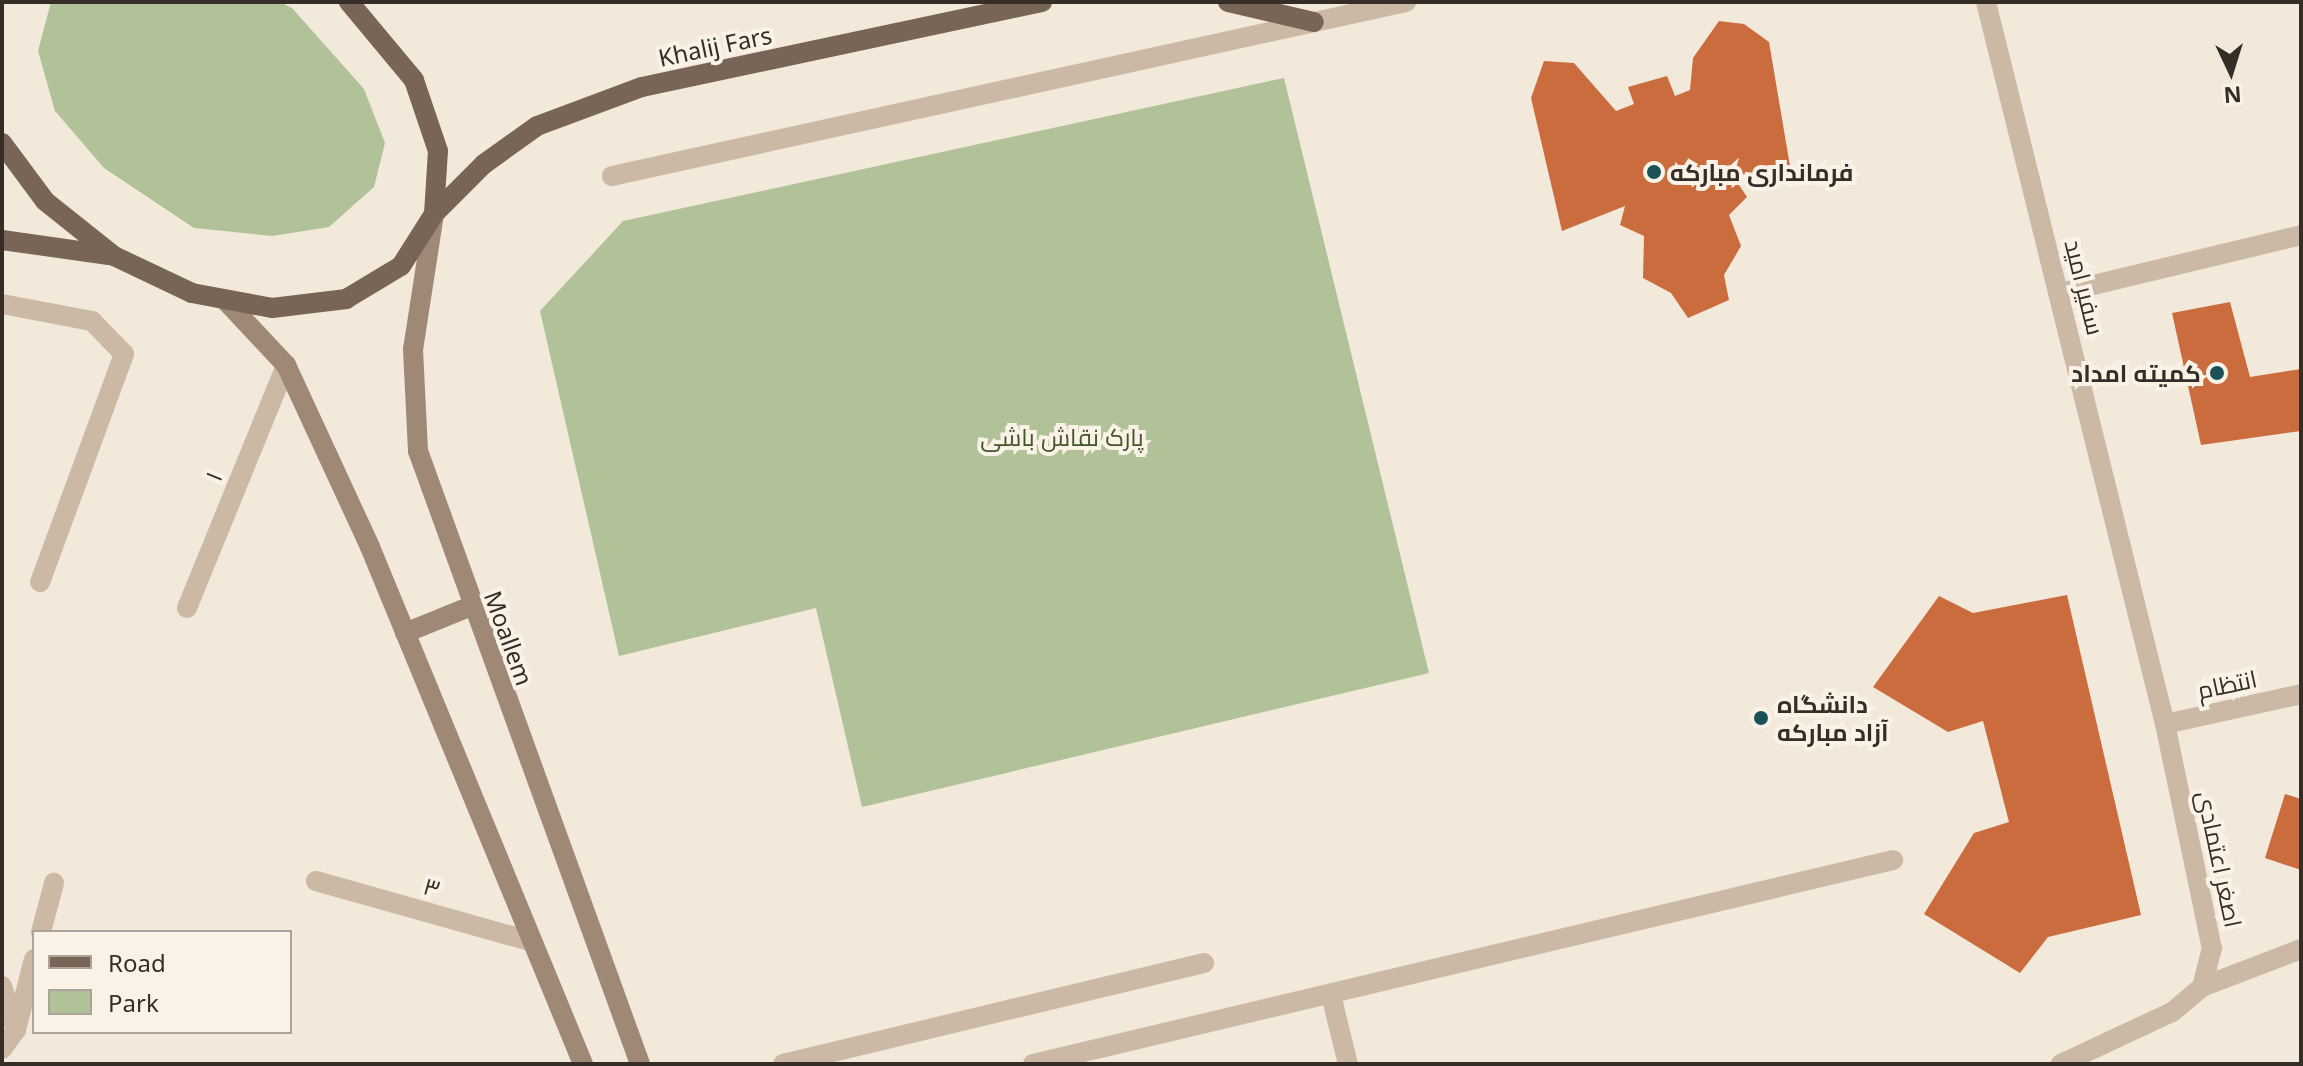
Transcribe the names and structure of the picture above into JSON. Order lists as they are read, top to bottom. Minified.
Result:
{"streets":{"main road":["Khalij Fars","Moallem"],"street":["سفیر امید","۱","انتظام","اصغر اعتمادی","۳"]},"crossings":[["Khalij Fars","Moallem"],["سفیر امید","انتظام"],["سفیر امید","اصغر اعتمادی"],["انتظام","اصغر اعتمادی"]],"parks":["پارک نقاش باشی"],"places":["فرمانداری مبارکه","کمیته امداد","دانشگاه آزاد مبارکه"],"legend":["Road","Park"],"north":"bottom"}
